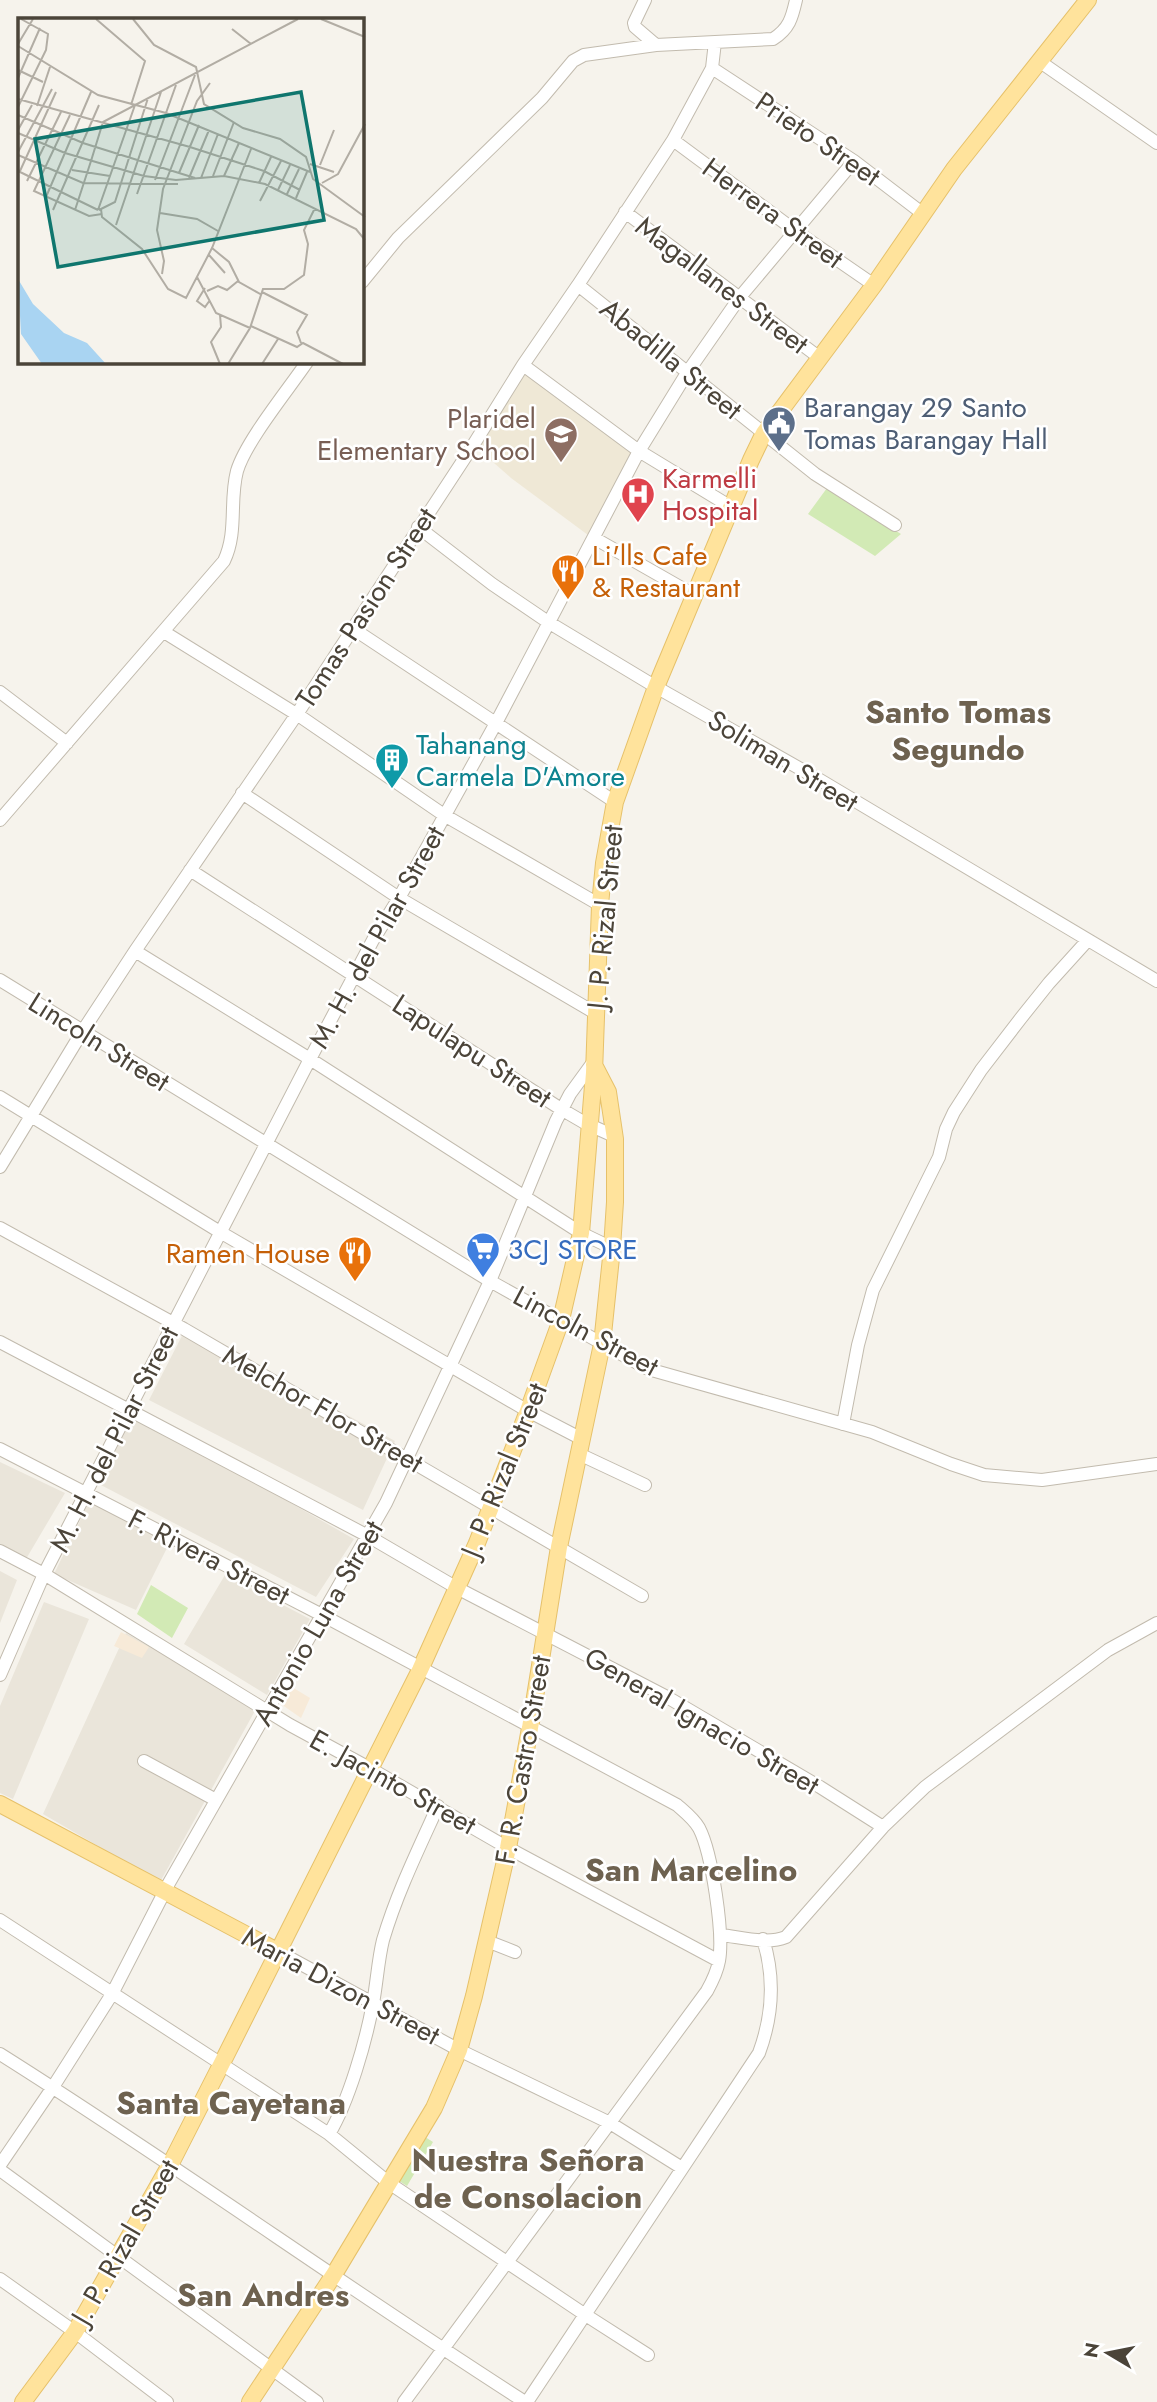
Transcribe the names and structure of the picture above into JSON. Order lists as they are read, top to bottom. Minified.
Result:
{"streets":{"main road":["J. P. Rizal Street","F. R. Castro Street","Maria Dizon Street"],"street":["Prieto Street","Herrera Street","Magallanes Street","Abadilla Street","Tomas Pasion Street","Soliman Street","M. H. del Pilar Street","Lincoln Street","Lapulapu Street","Melchor Flor Street","F. Rivera Street","Antonio Luna Street","General Ignacio Street","E. Jacinto Street"]},"crossings":[["Prieto Street","Tomas Pasion Street"],["Prieto Street","J. P. Rizal Street"],["Prieto Street","M. H. del Pilar Street"],["Herrera Street","Tomas Pasion Street"],["Herrera Street","J. P. Rizal Street"],["Herrera Street","M. H. del Pilar Street"],["Magallanes Street","Tomas Pasion Street"],["Magallanes Street","J. P. Rizal Street"],["Magallanes Street","M. H. del Pilar Street"],["Abadilla Street","Tomas Pasion Street"],["Abadilla Street","J. P. Rizal Street"],["Abadilla Street","M. H. del Pilar Street"],["Tomas Pasion Street","Soliman Street"],["Tomas Pasion Street","Lincoln Street"],["Tomas Pasion Street","Lapulapu Street"],["Soliman Street","J. P. Rizal Street"],["Soliman Street","M. H. del Pilar Street"],["J. P. Rizal Street","Lincoln Street"],["J. P. Rizal Street","Lapulapu Street"],["J. P. Rizal Street","Melchor Flor Street"],["J. P. Rizal Street","F. Rivera Street"],["J. P. Rizal Street","Antonio Luna Street"],["J. P. Rizal Street","General Ignacio Street"],["J. P. Rizal Street","F. R. Castro Street"],["J. P. Rizal Street","E. Jacinto Street"],["J. P. Rizal Street","Maria Dizon Street"],["M. H. del Pilar Street","Lincoln Street"],["M. H. del Pilar Street","Lapulapu Street"],["M. H. del Pilar Street","Melchor Flor Street"],["M. H. del Pilar Street","F. Rivera Street"],["M. H. del Pilar Street","General Ignacio Street"],["M. H. del Pilar Street","E. Jacinto Street"],["Lincoln Street","Antonio Luna Street"],["Lincoln Street","F. R. Castro Street"],["Lapulapu Street","Antonio Luna Street"],["Lapulapu Street","F. R. Castro Street"],["Melchor Flor Street","Antonio Luna Street"],["Melchor Flor Street","F. R. Castro Street"],["F. Rivera Street","Antonio Luna Street"],["F. Rivera Street","F. R. Castro Street"],["F. Rivera Street","E. Jacinto Street"],["F. Rivera Street","Maria Dizon Street"],["Antonio Luna Street","General Ignacio Street"],["Antonio Luna Street","F. R. Castro Street"],["Antonio Luna Street","E. Jacinto Street"],["Antonio Luna Street","Maria Dizon Street"],["General Ignacio Street","F. R. Castro Street"],["F. R. Castro Street","E. Jacinto Street"],["F. R. Castro Street","Maria Dizon Street"]],"districts":["Santo Tomas Segundo","San Marcelino","Santa Cayetana","Nuestra Señora de Consolacion","San Andres"],"places":{"public building":["Barangay 29 Santo Tomas Barangay Hall"],"school or university":["Plaridel Elementary School"],"hospital":["Karmelli Hospital"],"restaurant":["Li'lls Cafe & Restaurant","Ramen House"],"building":["Tahanang Carmela D'Amore"],"supermarket":["3CJ STORE"]},"north":"left"}
